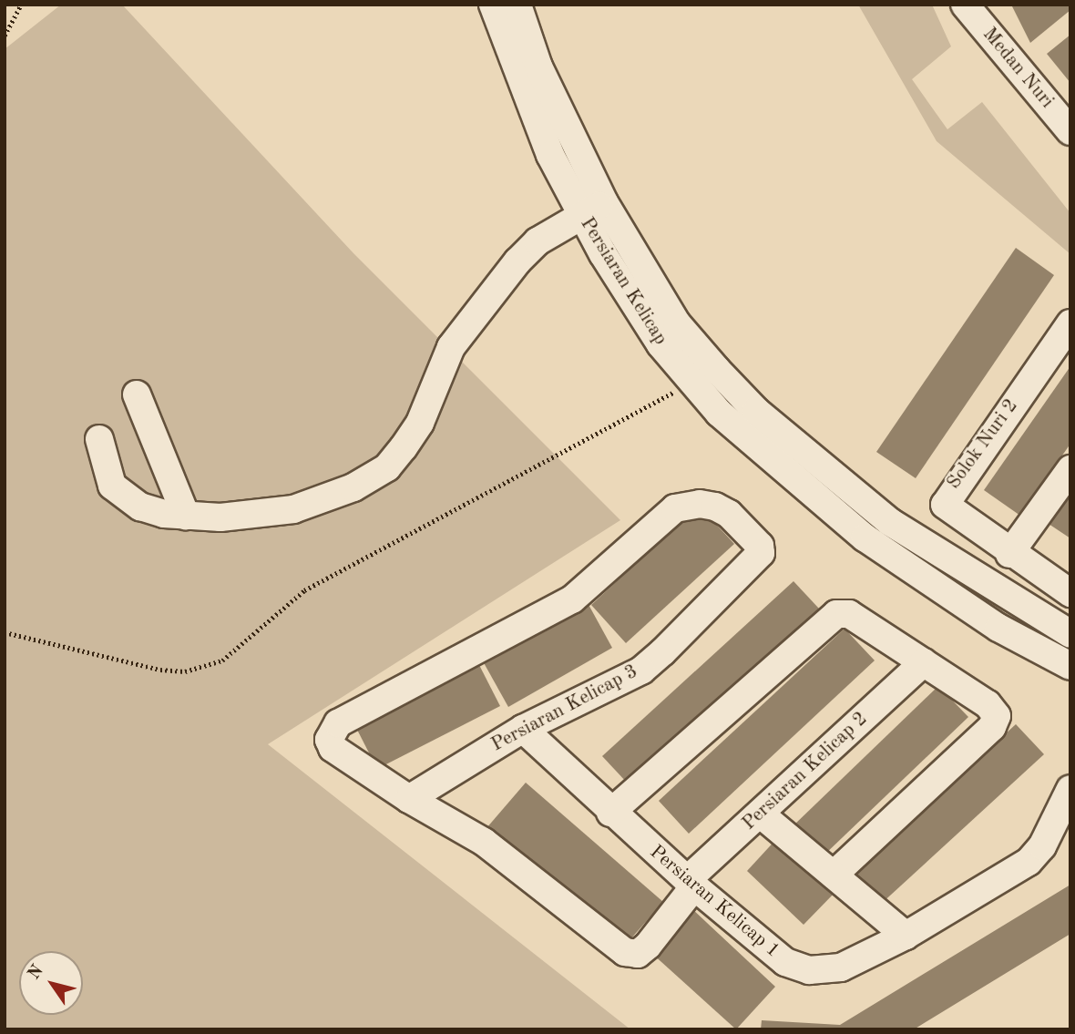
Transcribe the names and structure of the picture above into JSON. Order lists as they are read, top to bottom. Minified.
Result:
{"streets":{"street":["Medan Nuri","Persiaran Kelicap","Solok Nuri 2","Persiaran Kelicap 3","Persiaran Kelicap 2","Persiaran Kelicap 1"]},"crossings":[["Persiaran Kelicap 3","Persiaran Kelicap 2"],["Persiaran Kelicap 3","Persiaran Kelicap 1"],["Persiaran Kelicap 2","Persiaran Kelicap 1"]],"north":"top left"}
